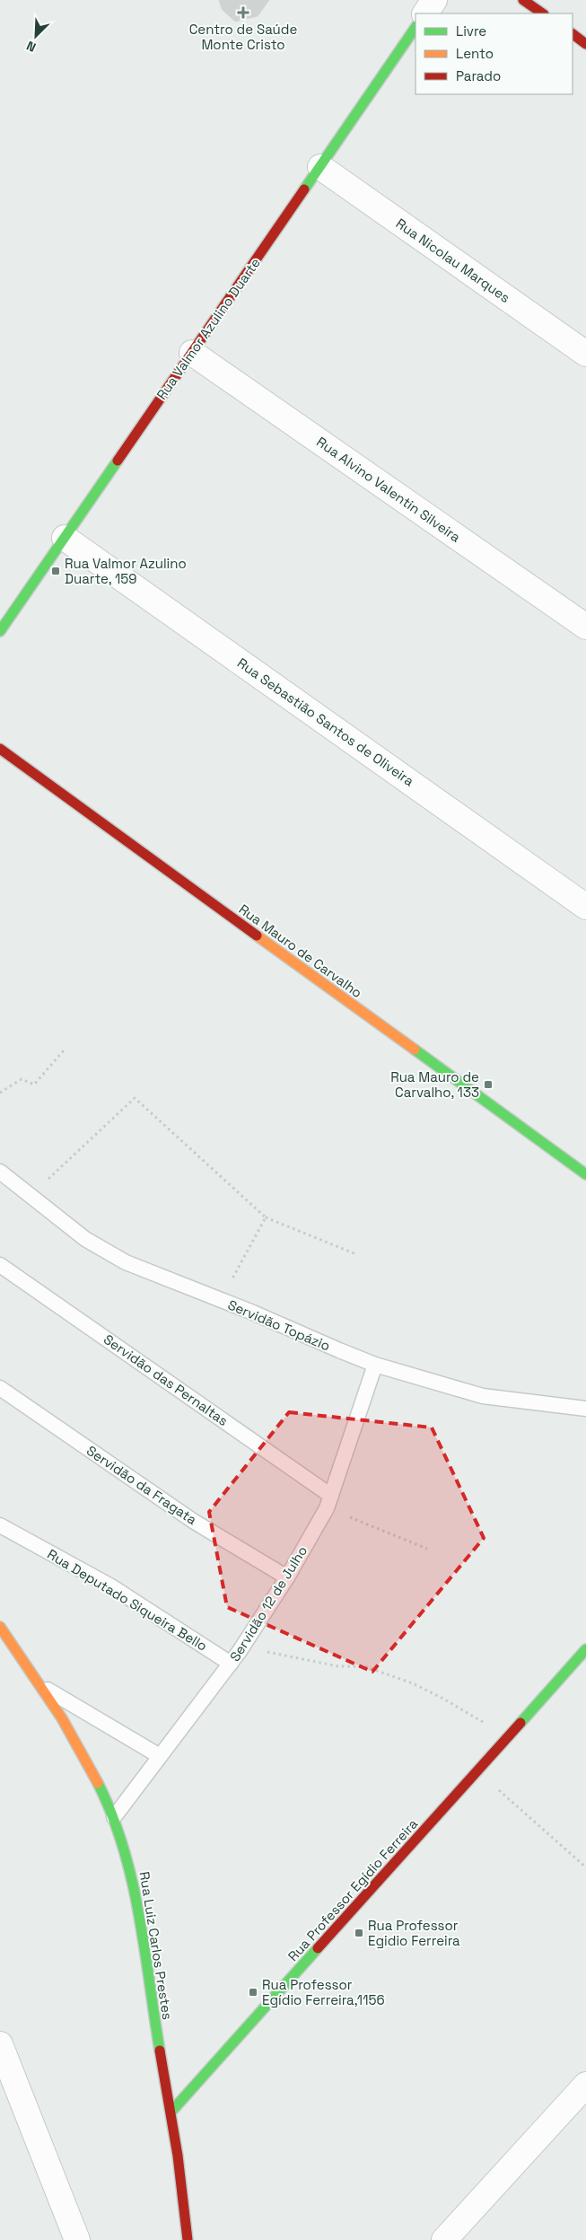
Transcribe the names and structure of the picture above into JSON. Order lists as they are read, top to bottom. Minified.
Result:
{"streets":{"street":["Rua Nicolau Marques","Rua Valmor Azulino Duarte","Rua Alvino Valentin Silveira","Rua Sebastião Santos de Oliveira","Rua Mauro de Carvalho","Rua Professor Egídio Ferreira","Rua Luiz Carlos Prestes"],"lane":["Servidão Topázio","Servidão das Pernaltas","Servidão da Fragata","Rua Deputado Siqueira Bello","Servidão 12 de Julho"]},"crossings":[["Rua Nicolau Marques","Rua Valmor Azulino Duarte"],["Rua Valmor Azulino Duarte","Rua Alvino Valentin Silveira"],["Rua Valmor Azulino Duarte","Rua Sebastião Santos de Oliveira"],["Servidão Topázio","Servidão 12 de Julho"],["Servidão das Pernaltas","Servidão 12 de Julho"],["Servidão da Fragata","Servidão 12 de Julho"],["Rua Deputado Siqueira Bello","Servidão 12 de Julho"],["Servidão 12 de Julho","Rua Luiz Carlos Prestes"],["Rua Professor Egídio Ferreira","Rua Luiz Carlos Prestes"]],"places":{"health":["Centro de Saúde Monte Cristo"],"transit":["Rua Valmor Azulino Duarte, 159","Rua Mauro de Carvalho, 133","Rua Professor Egidio Ferreira","Rua Professor Egídio Ferreira,1156"]},"legend":["Livre","Lento","Parado"],"north":"bottom left"}
